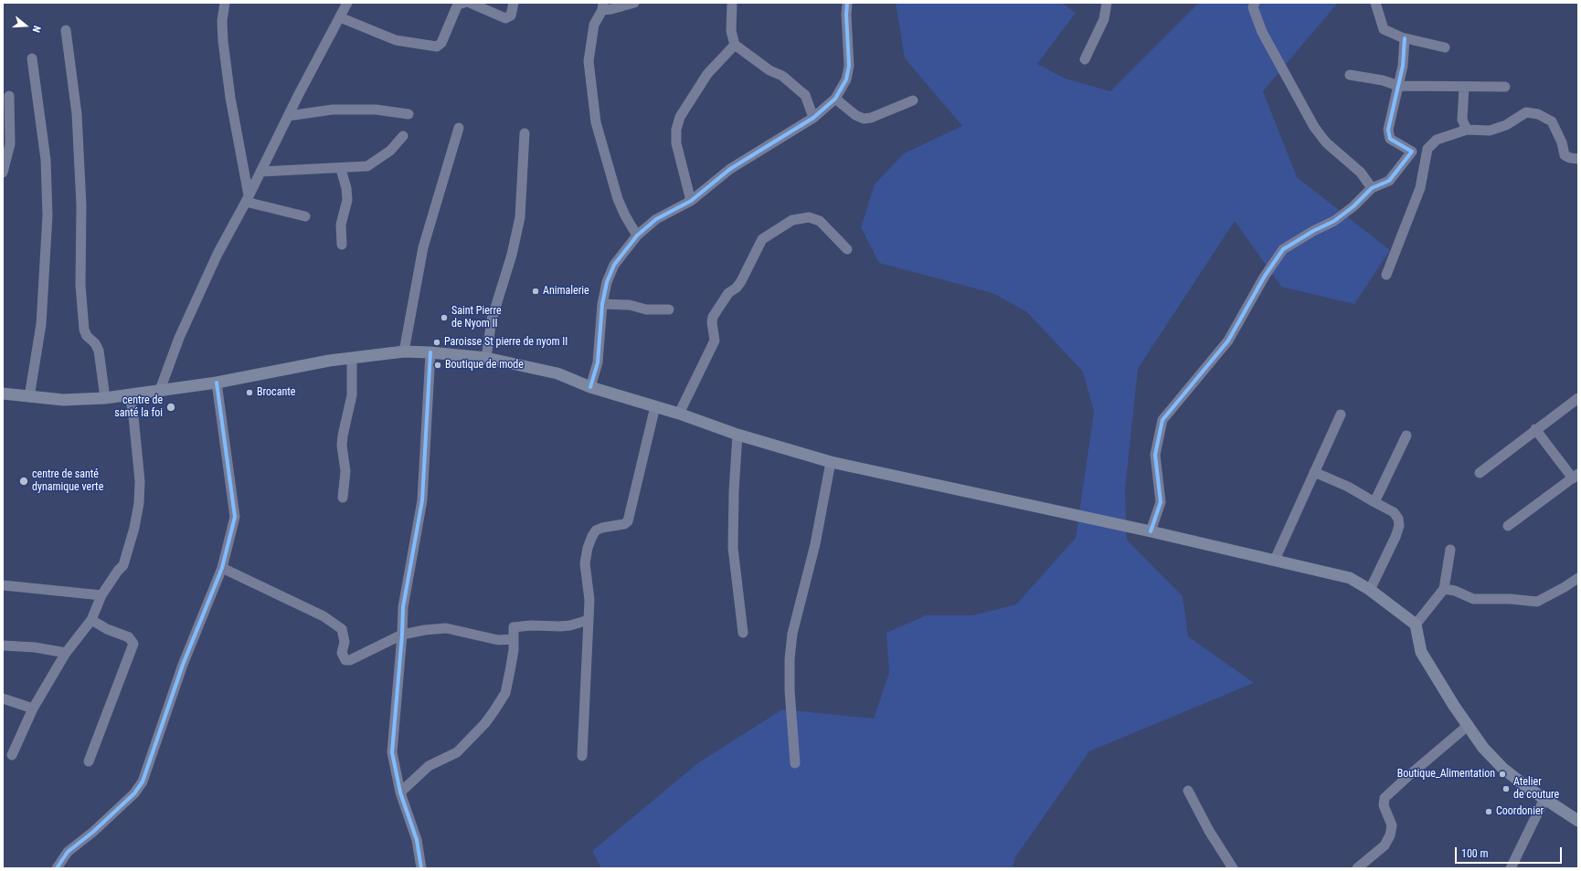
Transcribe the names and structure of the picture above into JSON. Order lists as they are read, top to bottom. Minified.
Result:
{"places":["Animalerie","Saint Pierre de Nyom II","Paroisse St pierre de nyom II","Boutique de mode","Brocante","centre de santé la foi","centre de santé dynamique verte","Boutique_Alimentation","Atelier de couture","Coordonier"],"scale_bar":"100 m","north":"right"}
